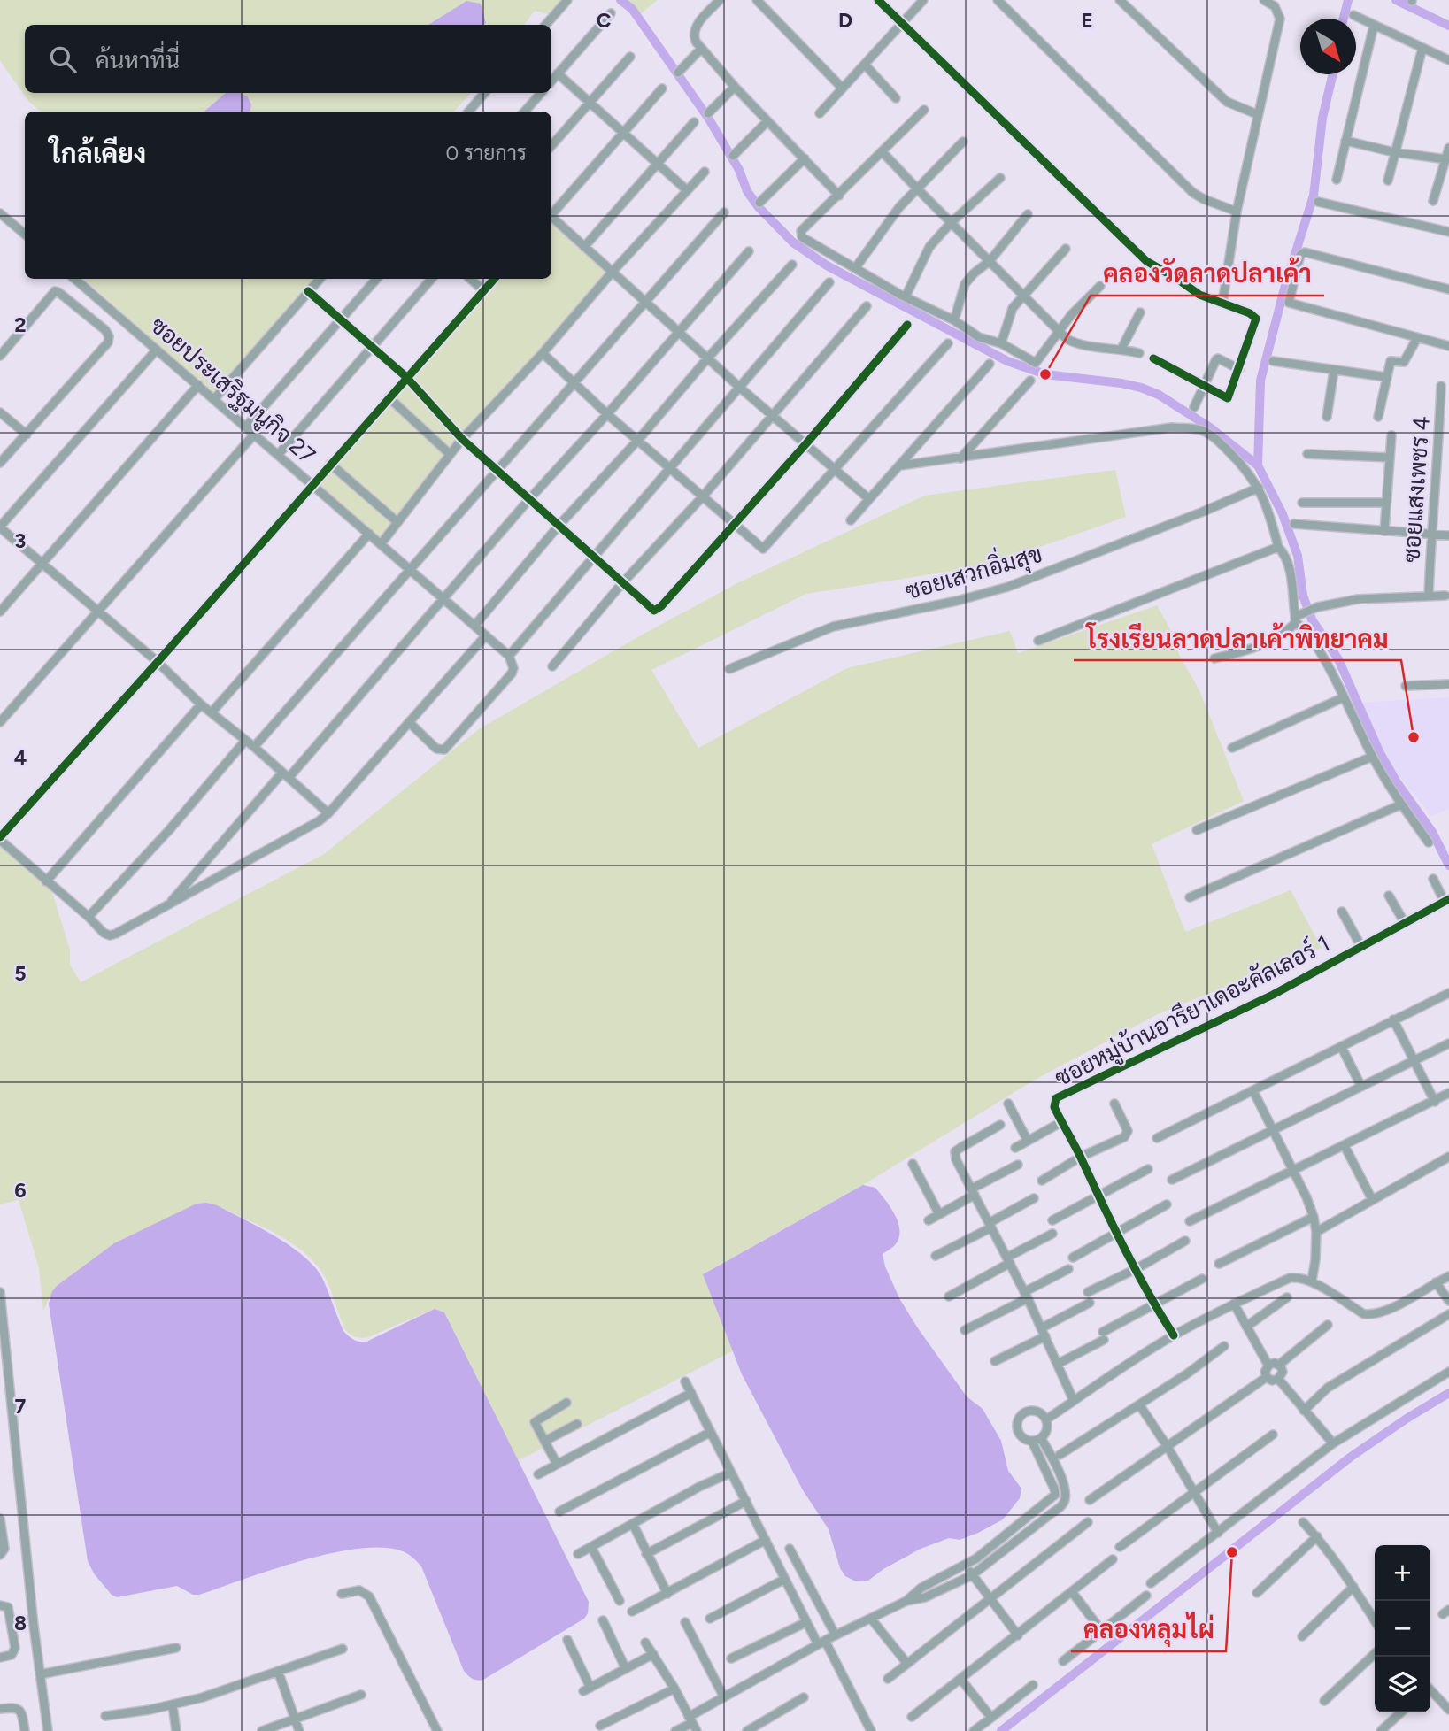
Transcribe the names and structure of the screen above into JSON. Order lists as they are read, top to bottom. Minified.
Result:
{"streets":{"street":["ซอยประเสริฐมนูกิจ 27","ซอยแสงเพชร 4","ซอยเสวกอิ่มสุข","ซอยหมู่บ้านอารียาเดอะคัลเลอร์ 1"]},"places":["คลองวัดลาดปลาเค้า","โรงเรียนลาดปลาเค้าพิทยาคม","คลองหลุมไผ่"],"north":"bottom right","page":{"search":"ค้นหาที่นี่","heading":["ใกล้เคียง","0 รายการ"],"map_buttons":["+","−"]},"grid":{"columns":["C","D","E"],"rows":["2","3","4","5","6","7","8"]}}
